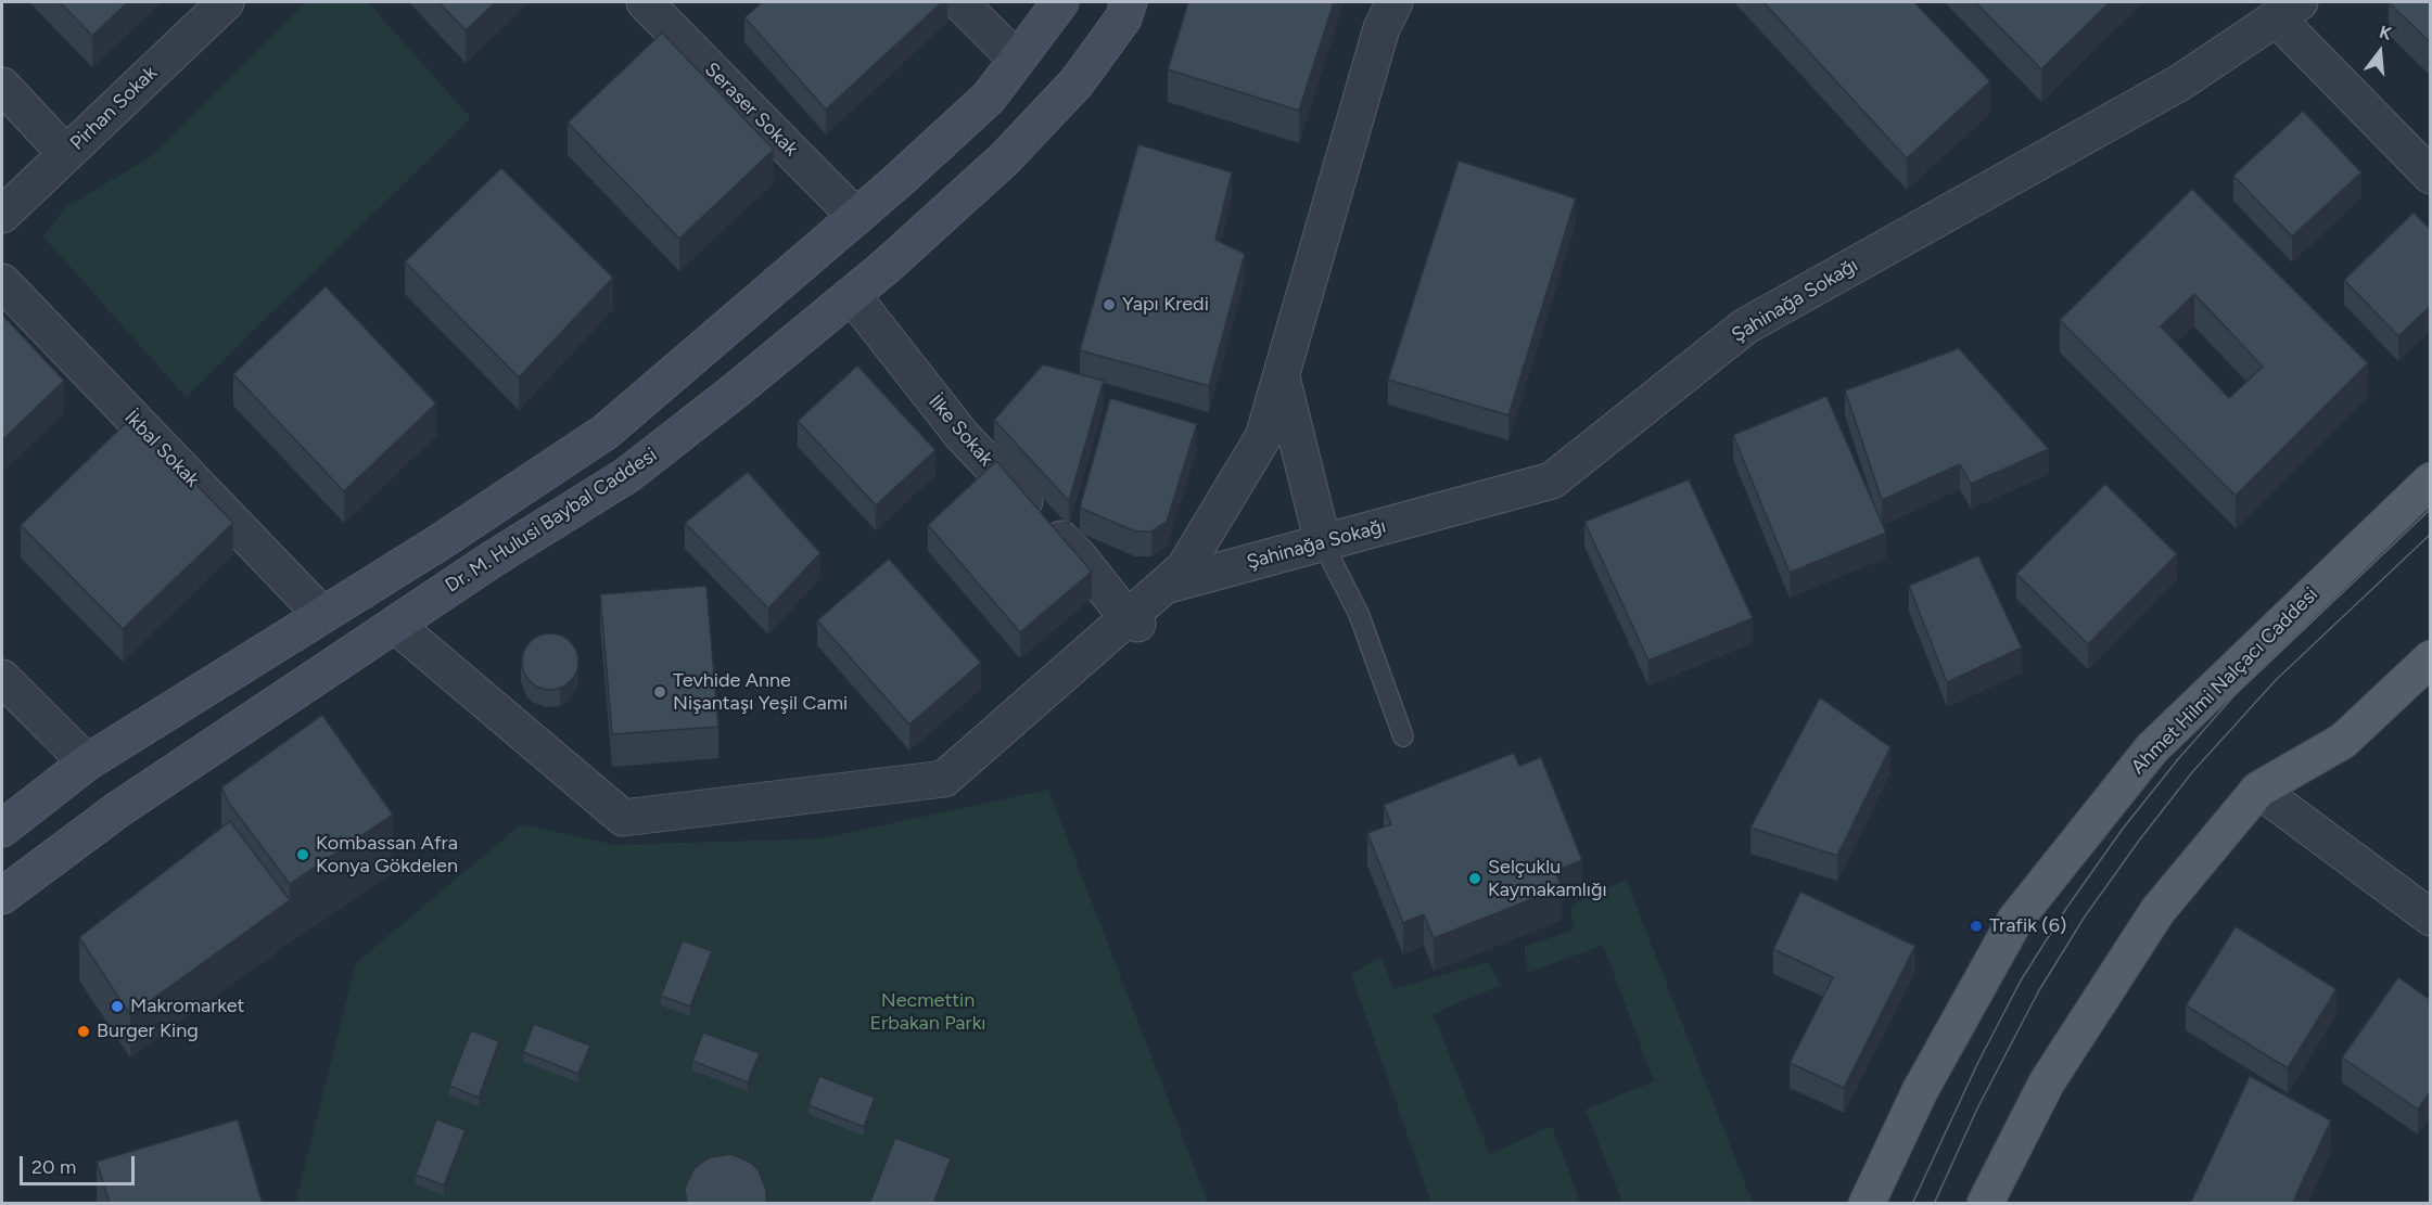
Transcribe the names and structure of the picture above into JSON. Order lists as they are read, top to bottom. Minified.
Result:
{"streets":{"main road":["Ahmet Hilmi Nalçacı Caddesi"],"street":["Pirhan Sokak","Seraser Sokak","Şahinağa Sokağı","İlke Sokak","İkbal Sokak","Dr. M. Hulusi Baybal Caddesi"]},"crossings":[["İlke Sokak","Dr. M. Hulusi Baybal Caddesi"]],"parks":["Necmettin Erbakan Parkı"],"places":["Yapı Kredi","Tevhide Anne Nişantaşı Yeşil Cami","Kombassan Afra Konya Gökdelen","Selçuklu Kaymakamlığı","Trafik (6)","Makromarket","Burger King"],"scale_bar":"20 m","north":"top"}
